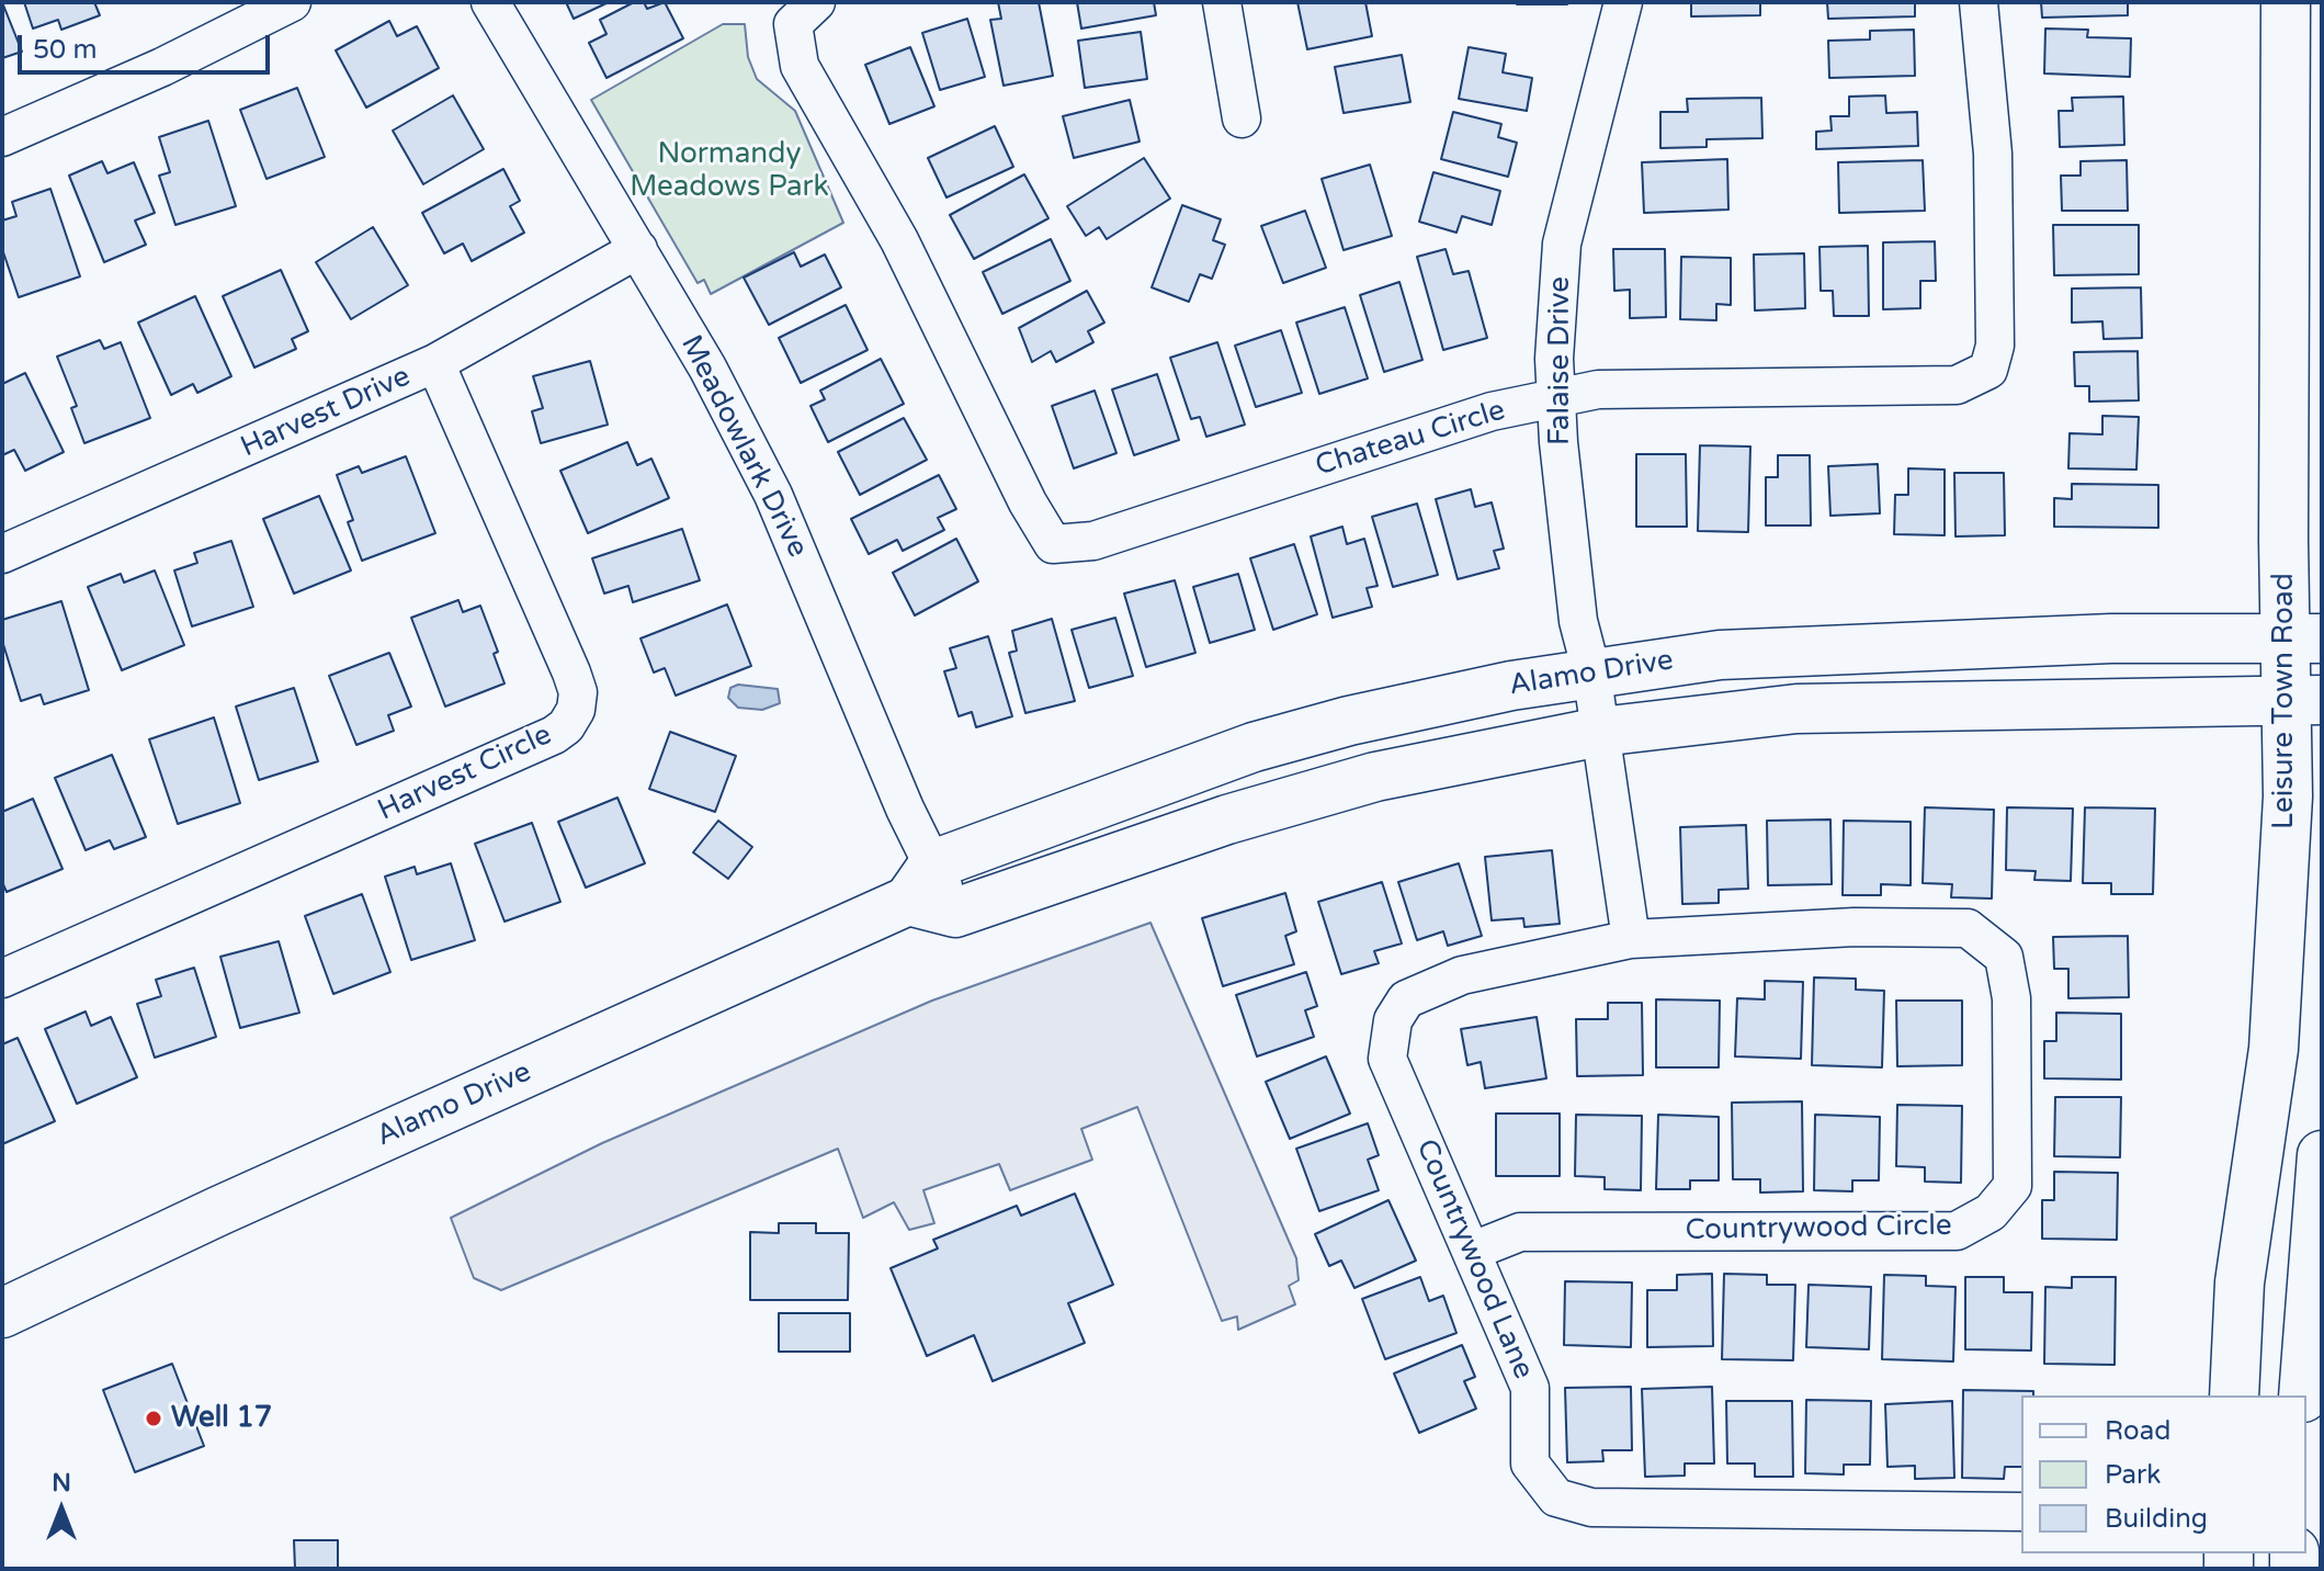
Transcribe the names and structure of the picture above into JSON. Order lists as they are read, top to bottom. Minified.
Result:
{"streets":{"main road":["Alamo Drive","Leisure Town Road"],"street":["Falaise Drive","Harvest Drive","Chateau Circle","Meadowlark Drive","Harvest Circle","Countrywood Circle","Countrywood Lane"]},"crossings":[["Falaise Drive","Chateau Circle"],["Falaise Drive","Alamo Drive"],["Falaise Drive","Countrywood Circle"],["Falaise Drive","Countrywood Lane"],["Harvest Drive","Meadowlark Drive"],["Harvest Drive","Harvest Circle"],["Meadowlark Drive","Alamo Drive"],["Alamo Drive","Leisure Town Road"],["Countrywood Circle","Countrywood Lane"]],"parks":["Normandy Meadows Park"],"places":["Well 17"],"legend":["Road","Park","Building"],"scale_bar":"50 m","north":"top"}
